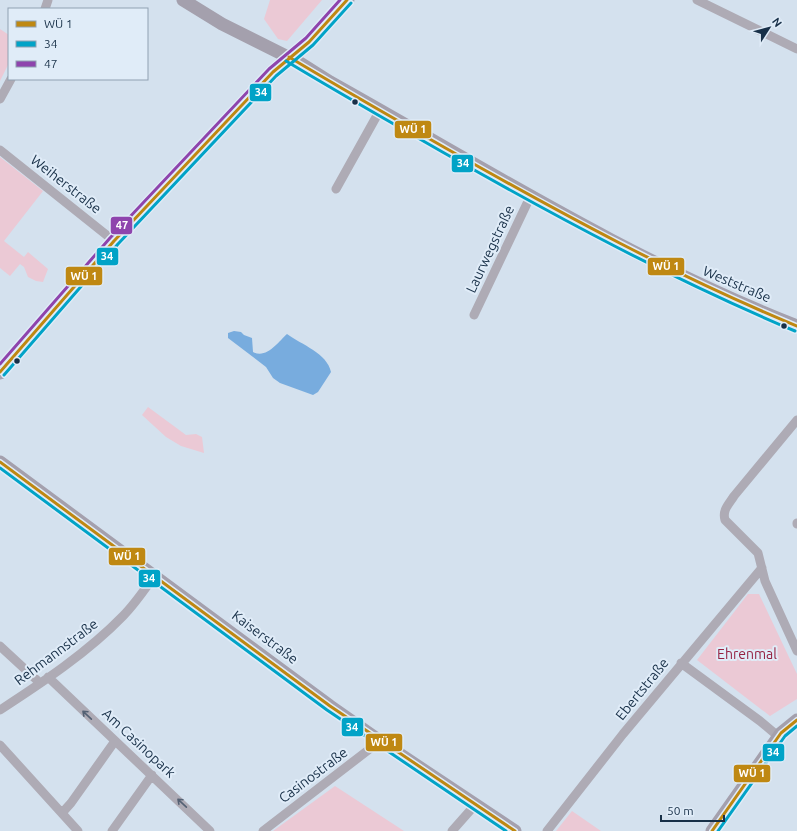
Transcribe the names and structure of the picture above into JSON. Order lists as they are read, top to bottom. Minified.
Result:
{"streets":{"street":["Weiherstraße","Laurwegstraße","Weststraße","Kaiserstraße","Rehmannstraße","Ebertstraße","Am Casinopark","Casinostraße"]},"crossings":[["Laurwegstraße","Weststraße"],["Kaiserstraße","Rehmannstraße"],["Kaiserstraße","Casinostraße"],["Rehmannstraße","Am Casinopark"]],"one_way":["Am Casinopark"],"parks":["Ehrenmal"],"lines":["transit line 47","transit line 34"],"legend":["WÜ 1","34","47"],"scale_bar":"50 m","north":"top right"}
